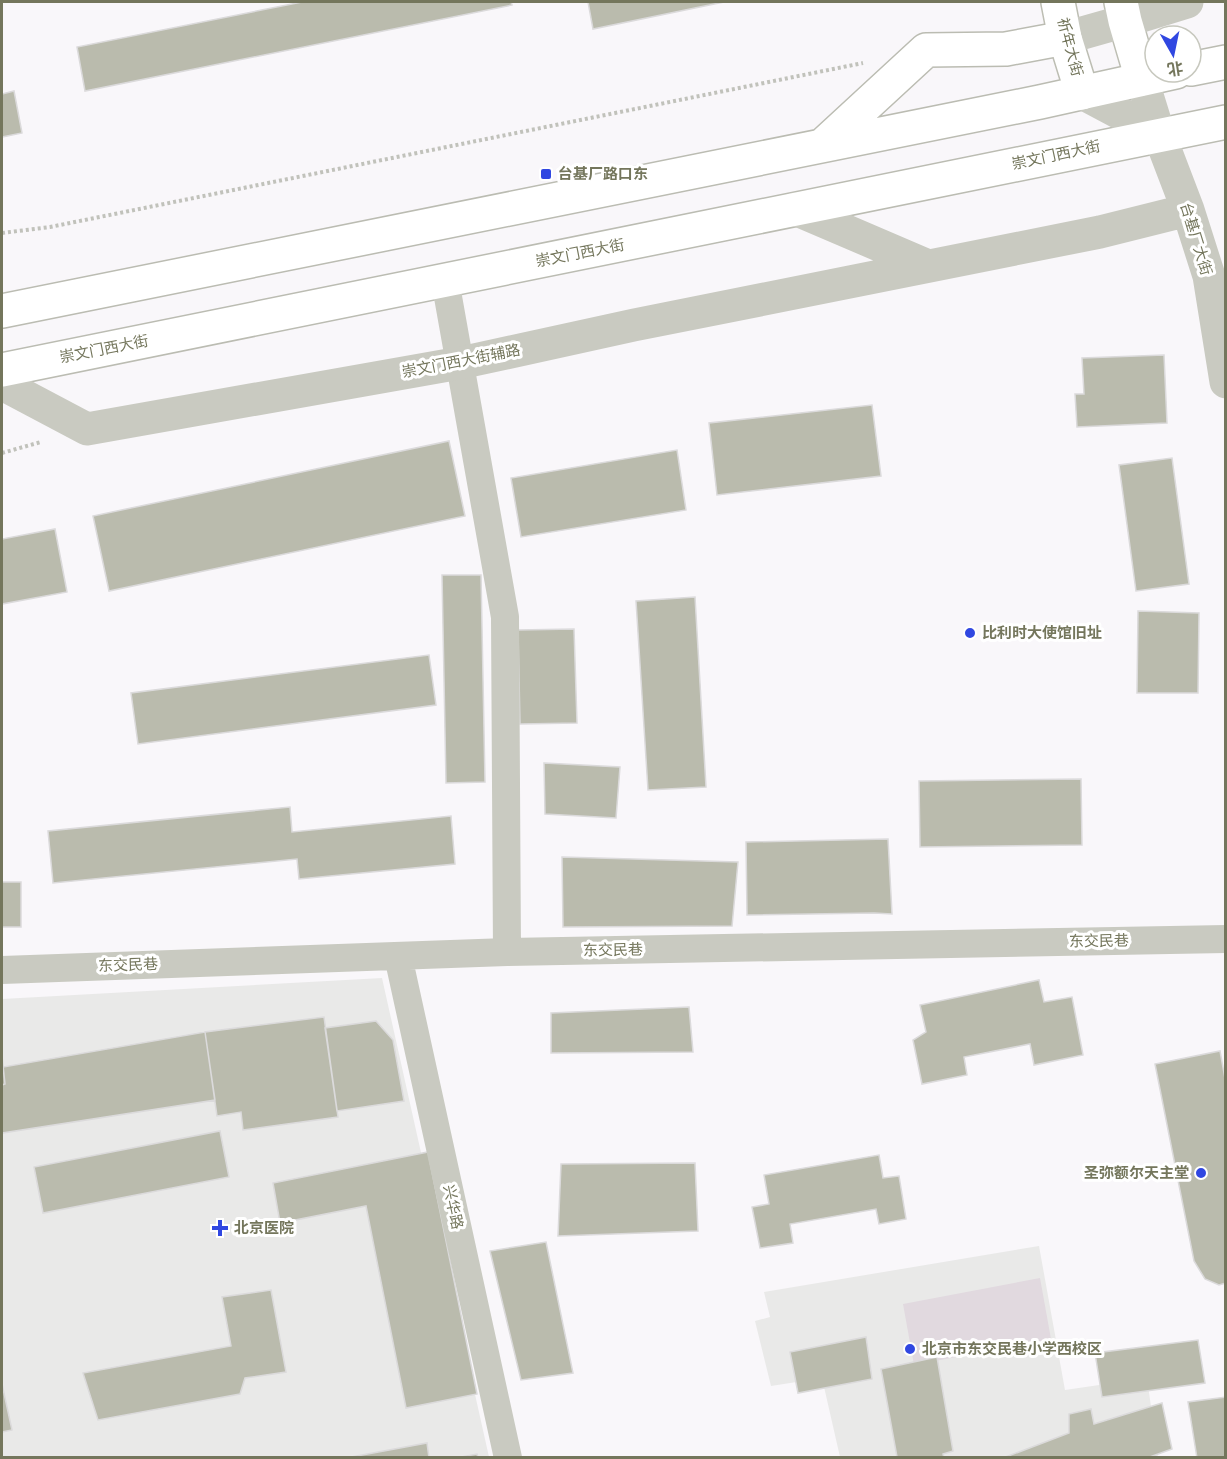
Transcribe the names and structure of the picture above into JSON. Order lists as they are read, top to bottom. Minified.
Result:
{"streets":{"main road":["祈年大街","崇文门西大街"],"street":["台基厂大街","崇文门西大街辅路","东交民巷","兴华路"]},"crossings":[["崇文门西大街","台基厂大街"],["台基厂大街","崇文门西大街辅路"],["东交民巷","兴华路"]],"places":{"transit":["台基厂路口东"],"other":["比利时大使馆旧址","圣弥额尔天主堂","北京市东交民巷小学西校区"],"health":["北京医院"]},"north":"bottom"}
